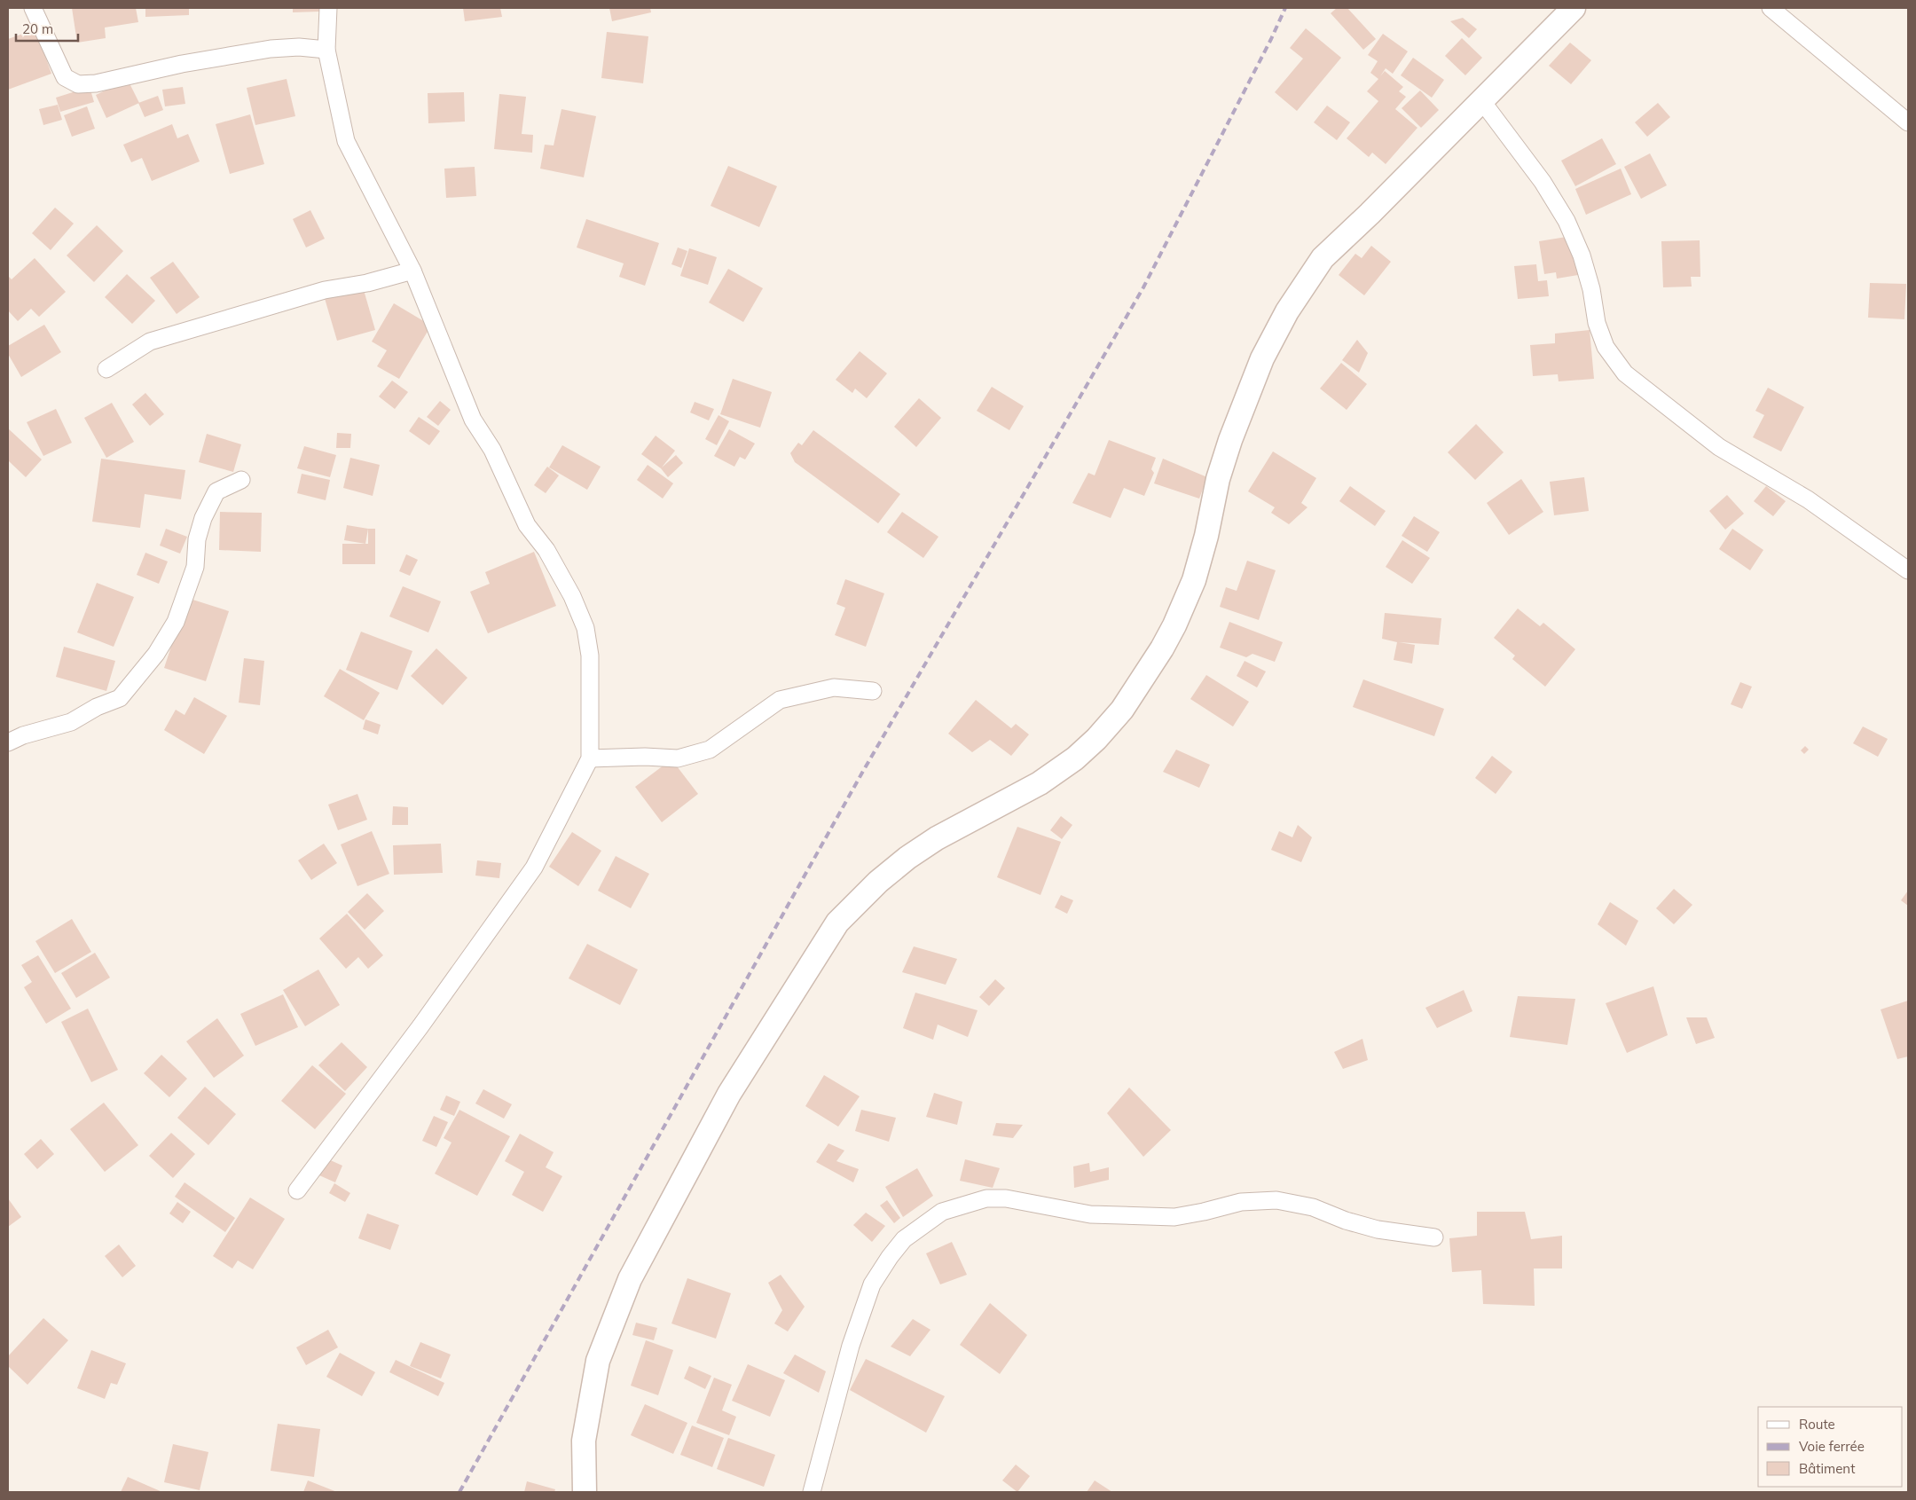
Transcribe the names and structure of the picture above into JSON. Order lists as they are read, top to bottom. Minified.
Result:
{"legend":["Route","Voie ferrée","Bâtiment"],"scale_bar":"20 m"}
